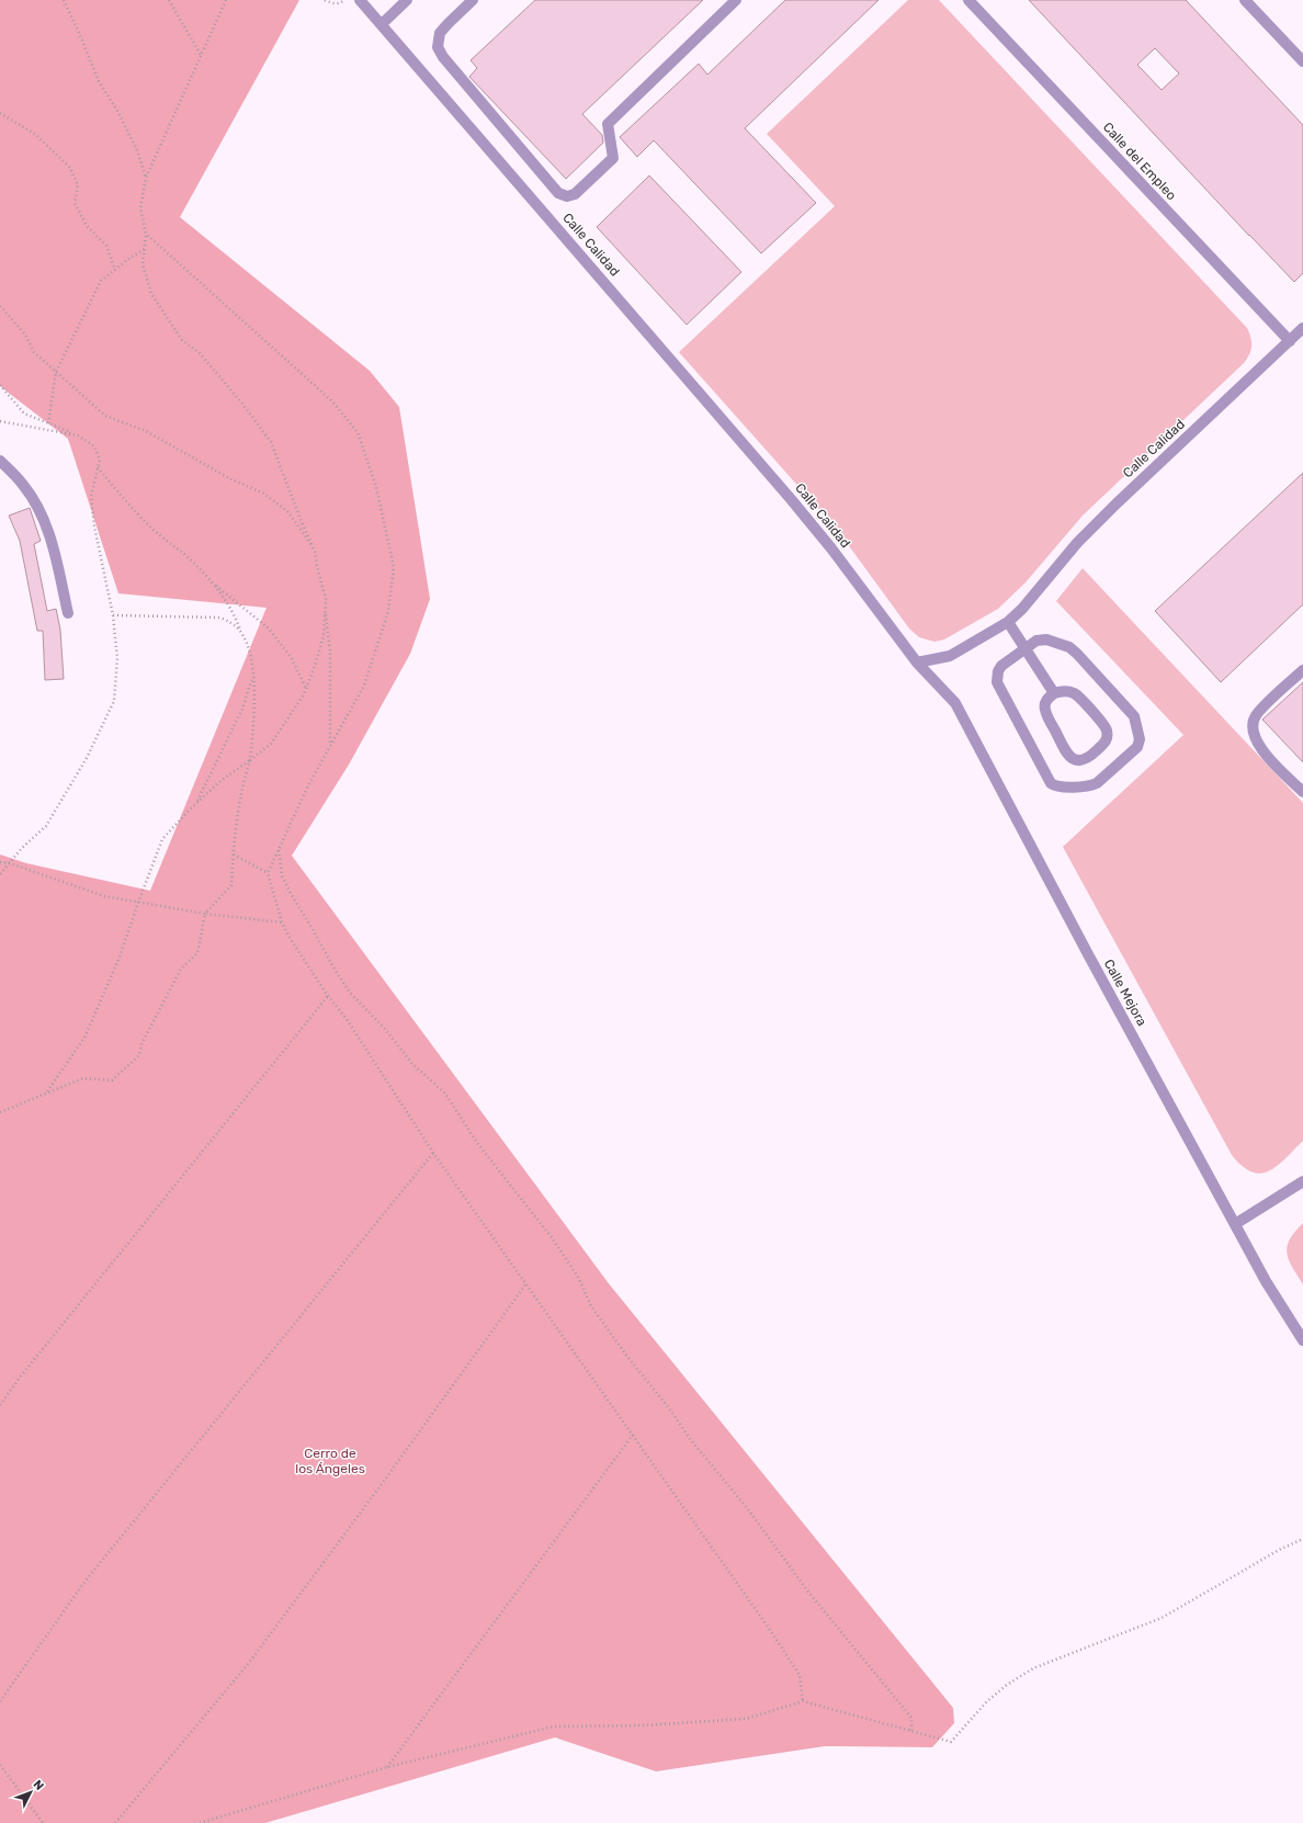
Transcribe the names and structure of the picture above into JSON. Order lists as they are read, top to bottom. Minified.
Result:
{"streets":{"street":["Calle del Empleo","Calle Calidad","Calle Mejora"]},"crossings":[["Calle del Empleo","Calle Calidad"],["Calle Calidad","Calle Mejora"]],"parks":["Cerro de los Ángeles"],"north":"top right"}
